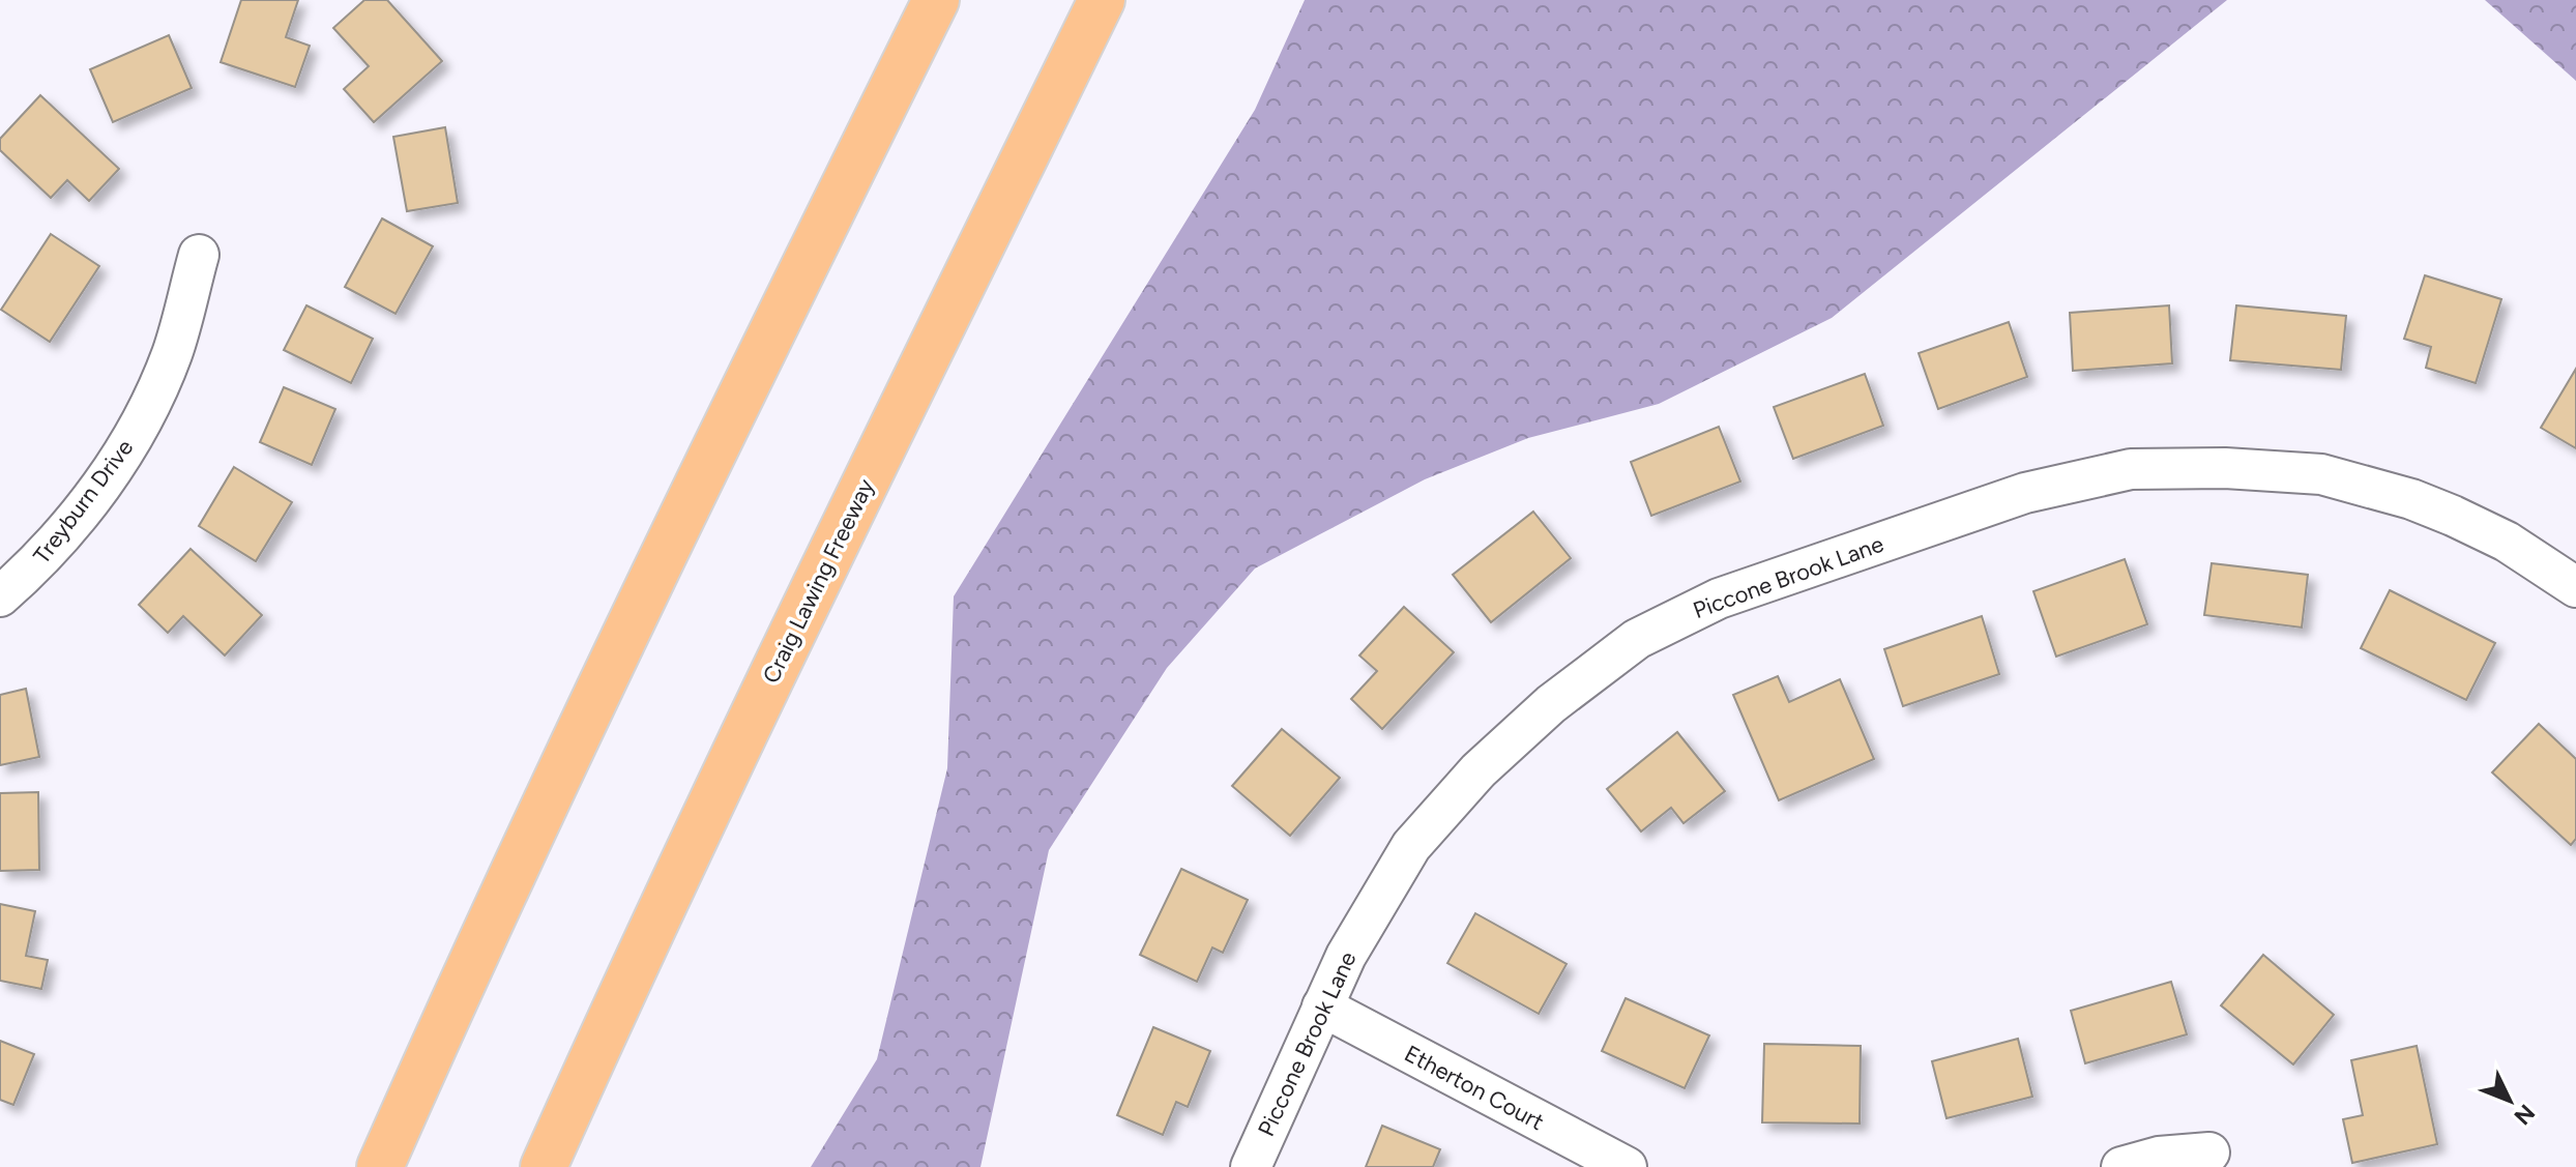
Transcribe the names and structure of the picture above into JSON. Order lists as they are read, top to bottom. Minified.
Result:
{"streets":{"highway":["Craig Lawing Freeway"],"street":["Treyburn Drive","Piccone Brook Lane","Etherton Court"]},"crossings":[["Piccone Brook Lane","Etherton Court"]],"north":"bottom right"}
